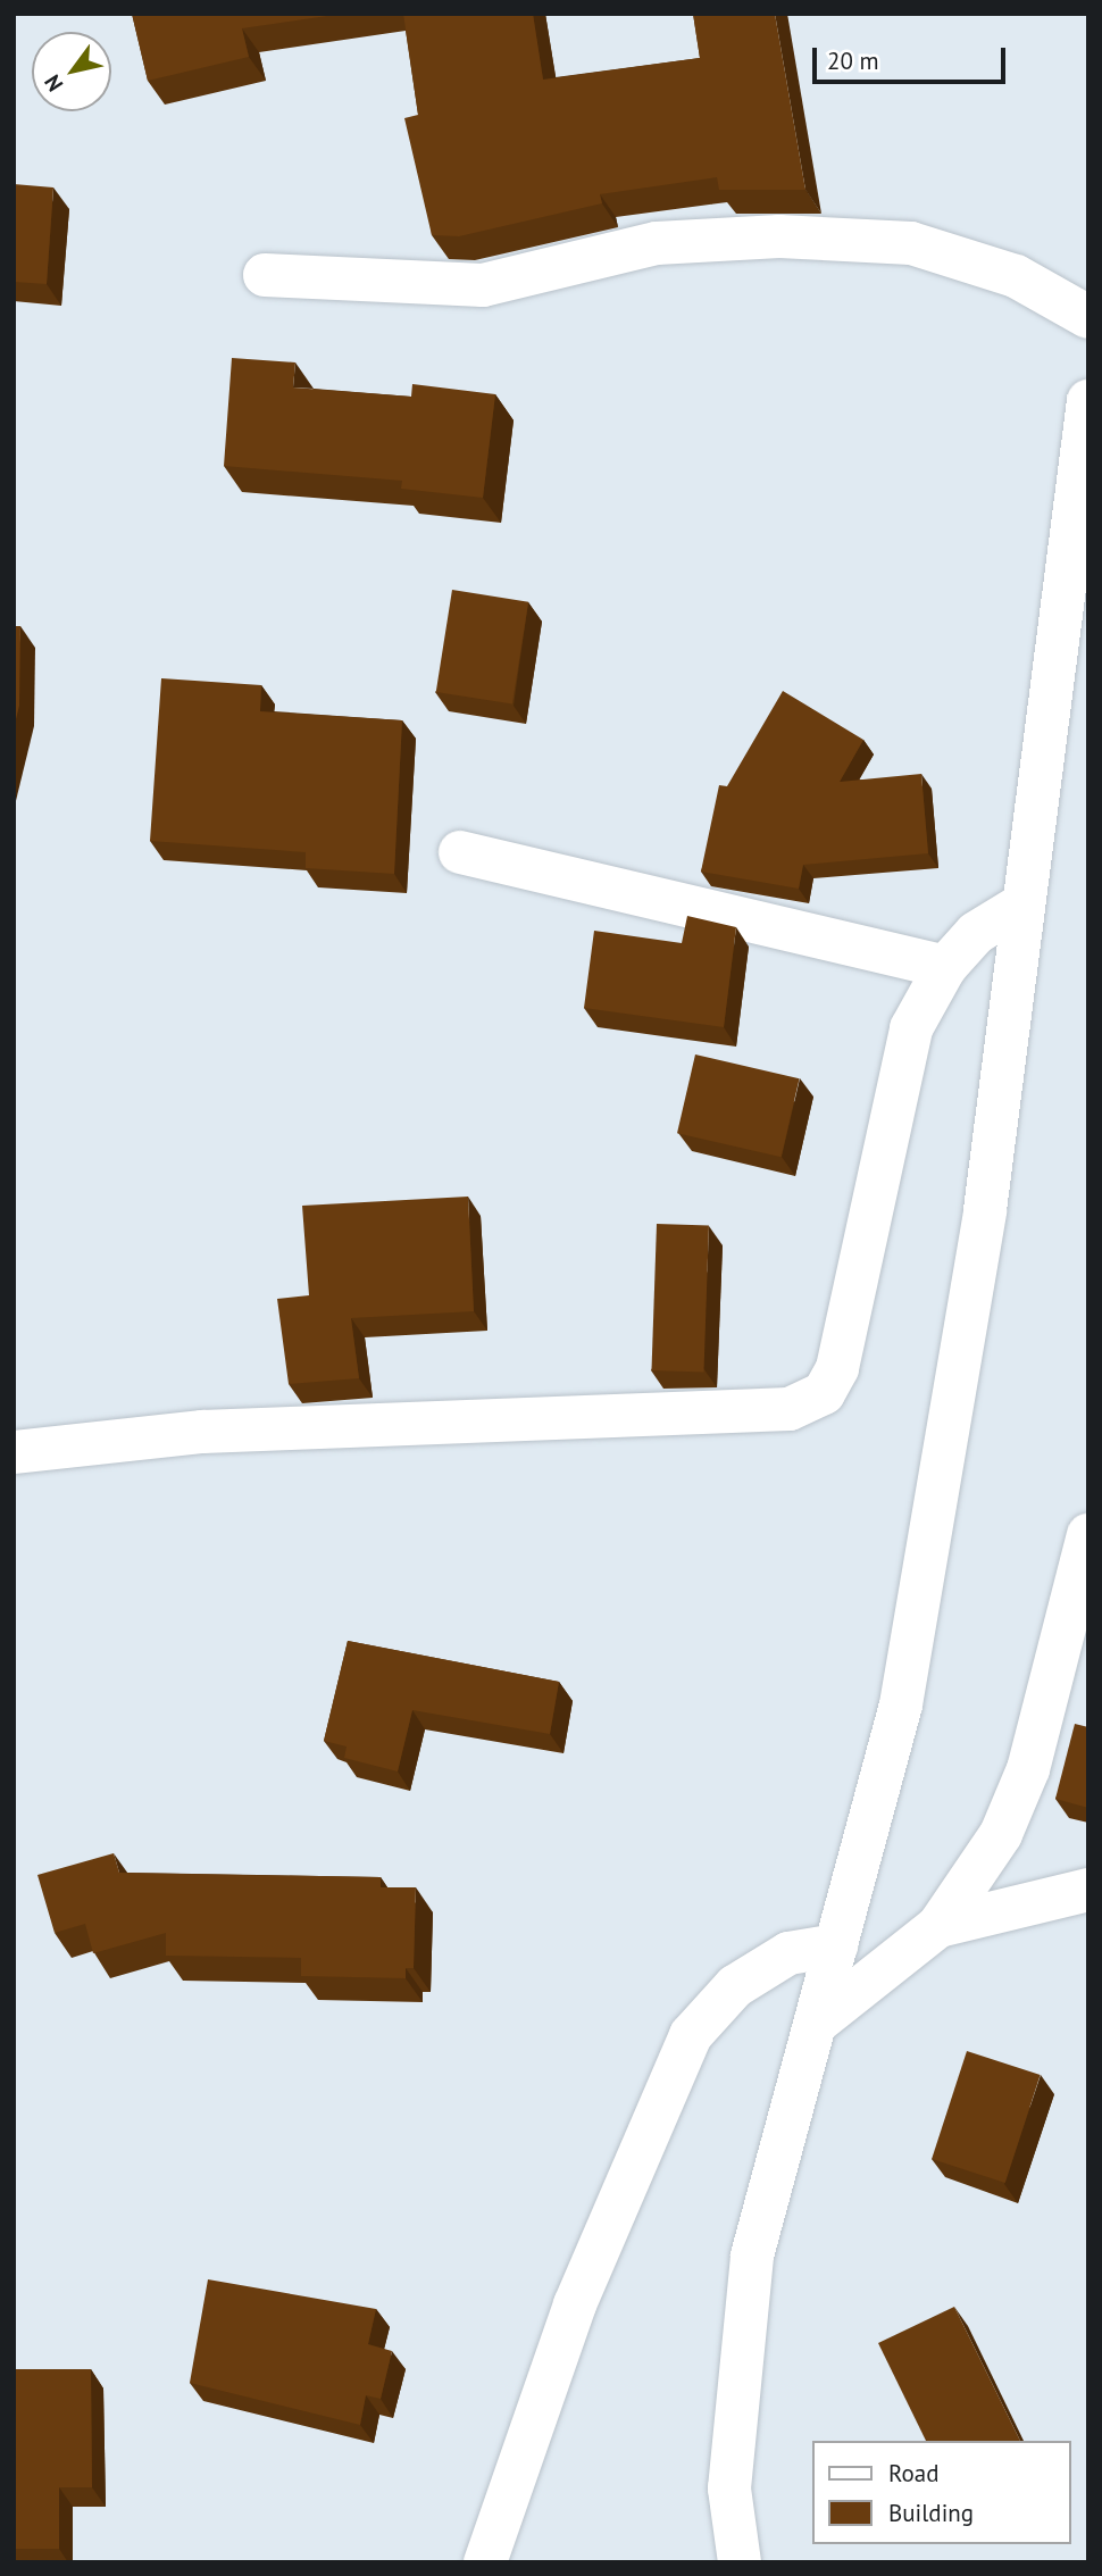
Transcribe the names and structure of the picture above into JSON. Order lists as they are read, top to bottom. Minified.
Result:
{"legend":["Road","Building"],"scale_bar":"20 m","north":"bottom left"}
